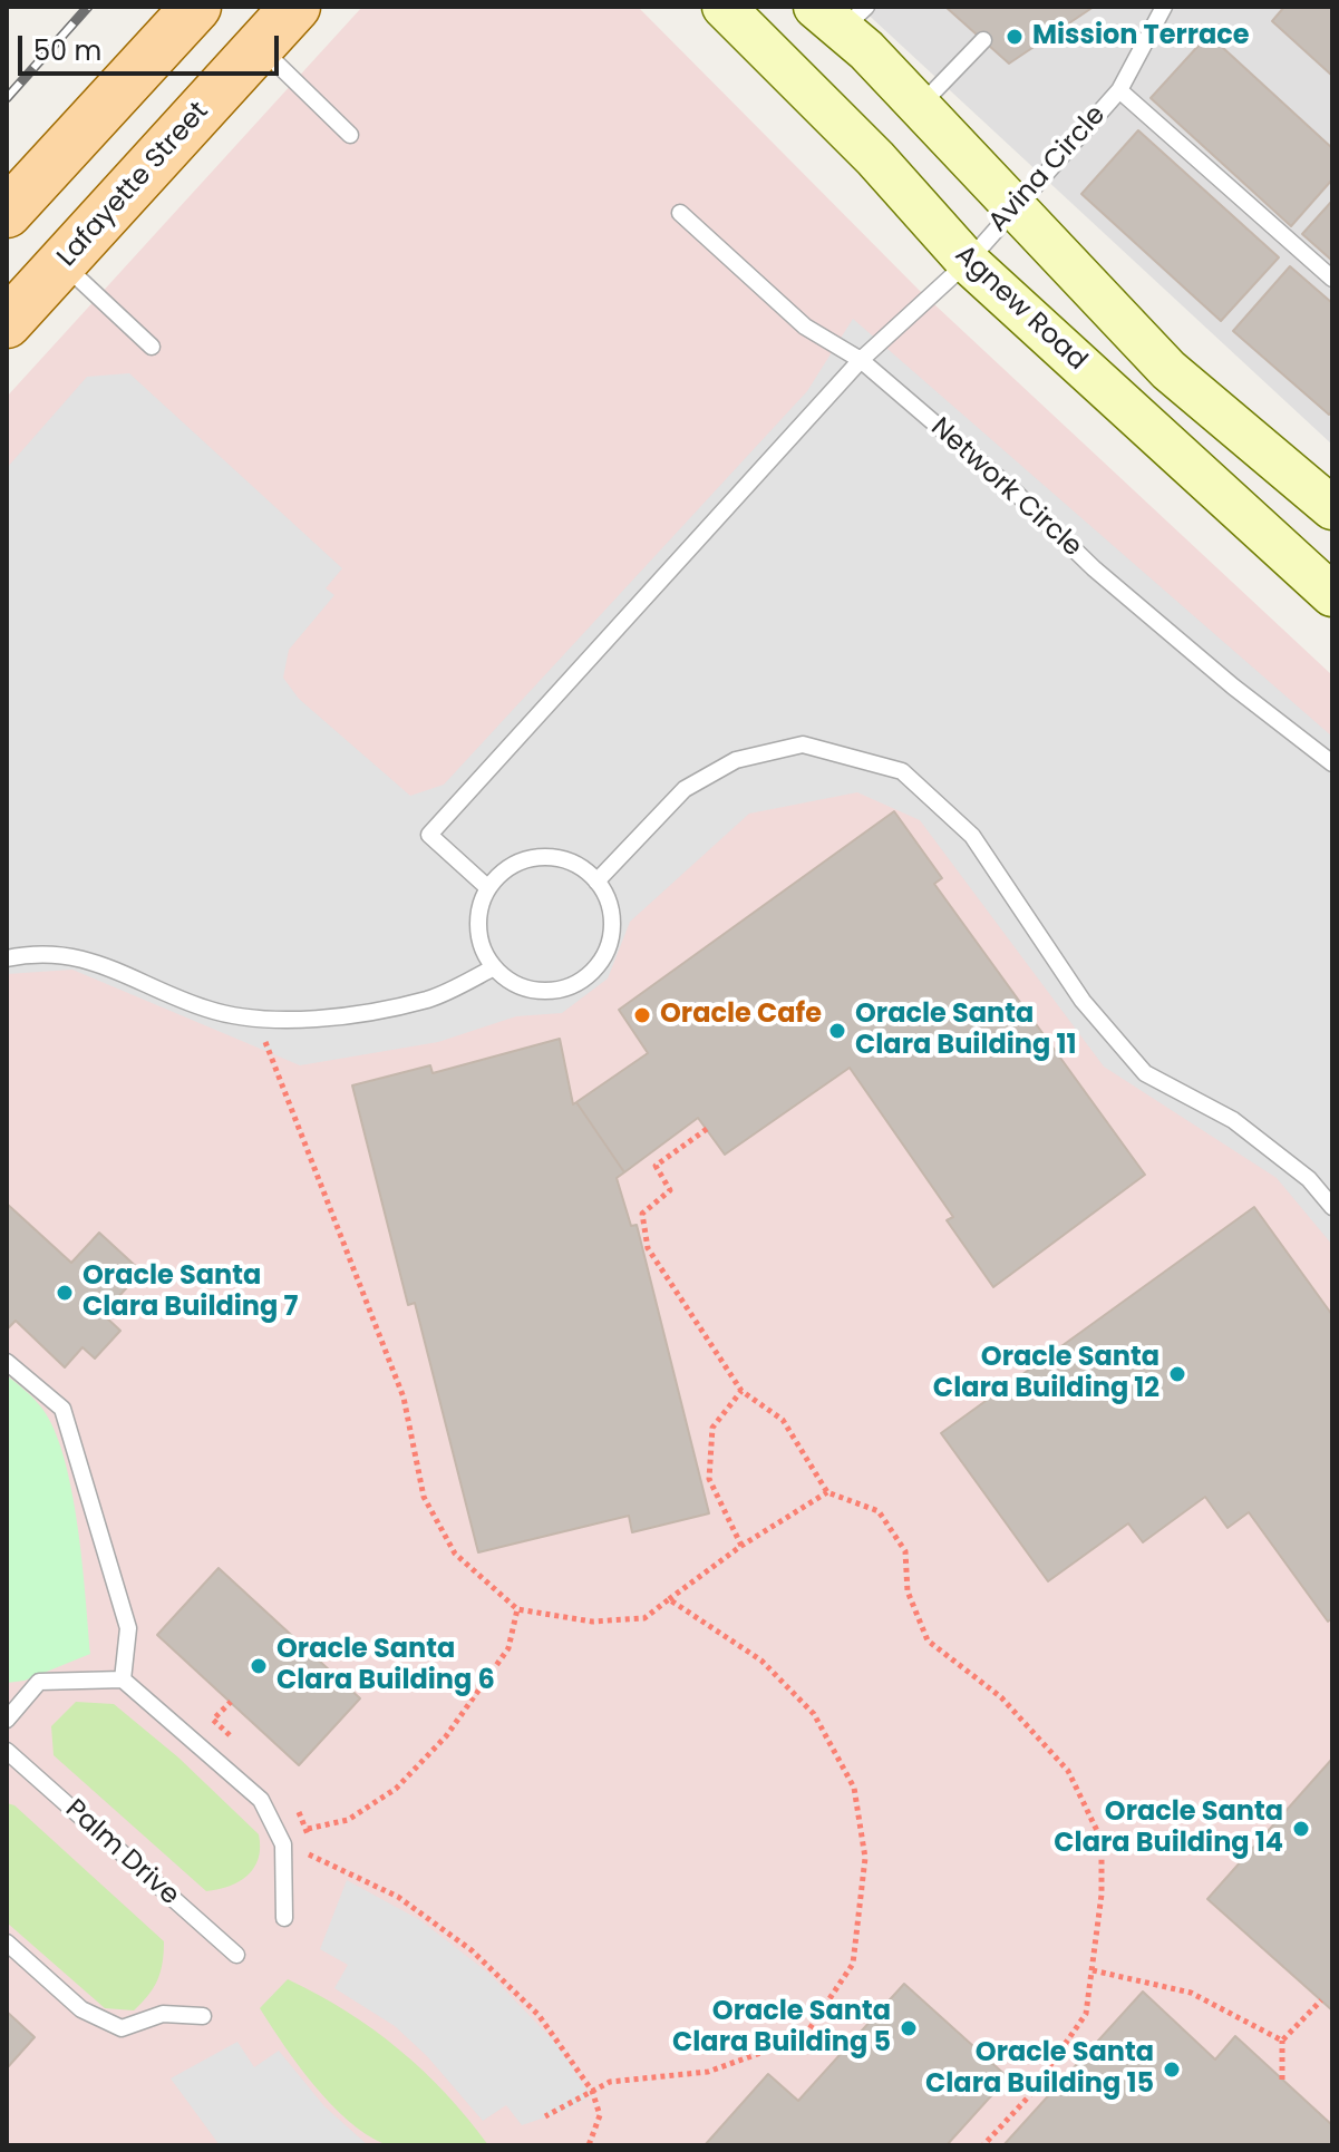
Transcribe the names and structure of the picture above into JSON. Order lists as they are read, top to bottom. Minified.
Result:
{"streets":{"main road":["Lafayette Street","Agnew Road"],"lane":["Avina Circle","Network Circle","Palm Drive"]},"crossings":[["Avina Circle","Agnew Road"],["Avina Circle","Network Circle"]],"places":["Mission Terrace","Oracle Cafe","Oracle Santa Clara Building 11","Oracle Santa Clara Building 7","Oracle Santa Clara Building 12","Oracle Santa Clara Building 6","Oracle Santa Clara Building 14","Oracle Santa Clara Building 5","Oracle Santa Clara Building 15"],"scale_bar":"50 m"}
